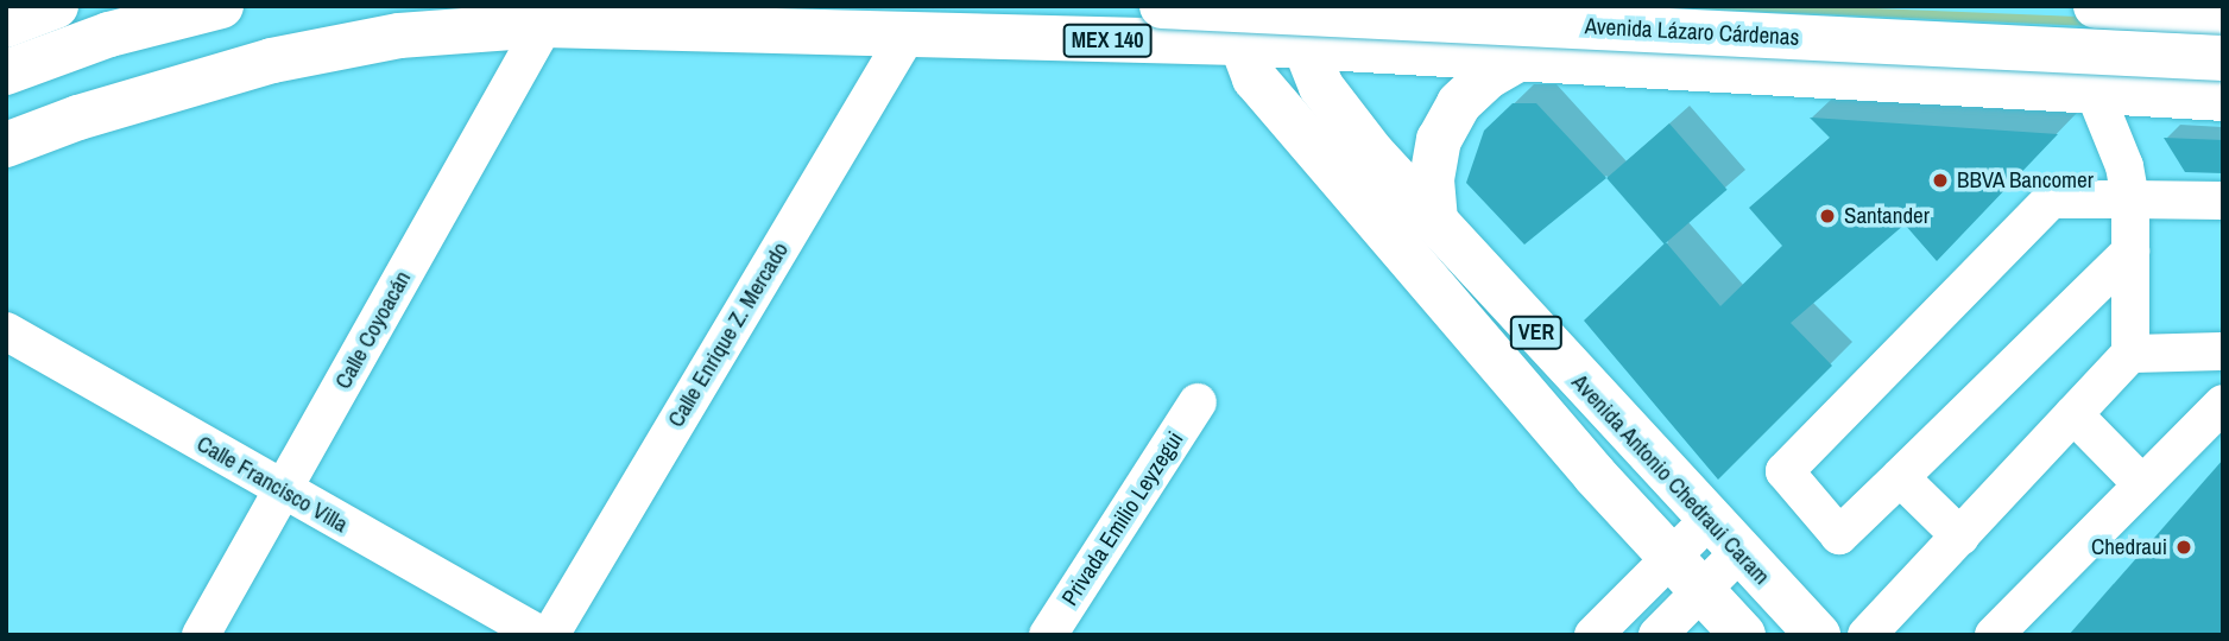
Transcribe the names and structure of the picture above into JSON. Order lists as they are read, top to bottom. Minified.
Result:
{"streets":{"main road":["Avenida Lázaro Cárdenas","MEX 140","VER","Avenida Antonio Chedraui Caram"],"street":["Calle Coyoacán","Calle Enrique Z. Mercado","Calle Francisco Villa","Privada Emilio Leyzegui"]},"crossings":[["MEX 140","Calle Coyoacán"],["MEX 140","VER"],["MEX 140","Calle Enrique Z. Mercado"],["MEX 140","Avenida Antonio Chedraui Caram"],["Calle Coyoacán","Calle Francisco Villa"]],"places":["BBVA Bancomer","Santander","Chedraui"]}
